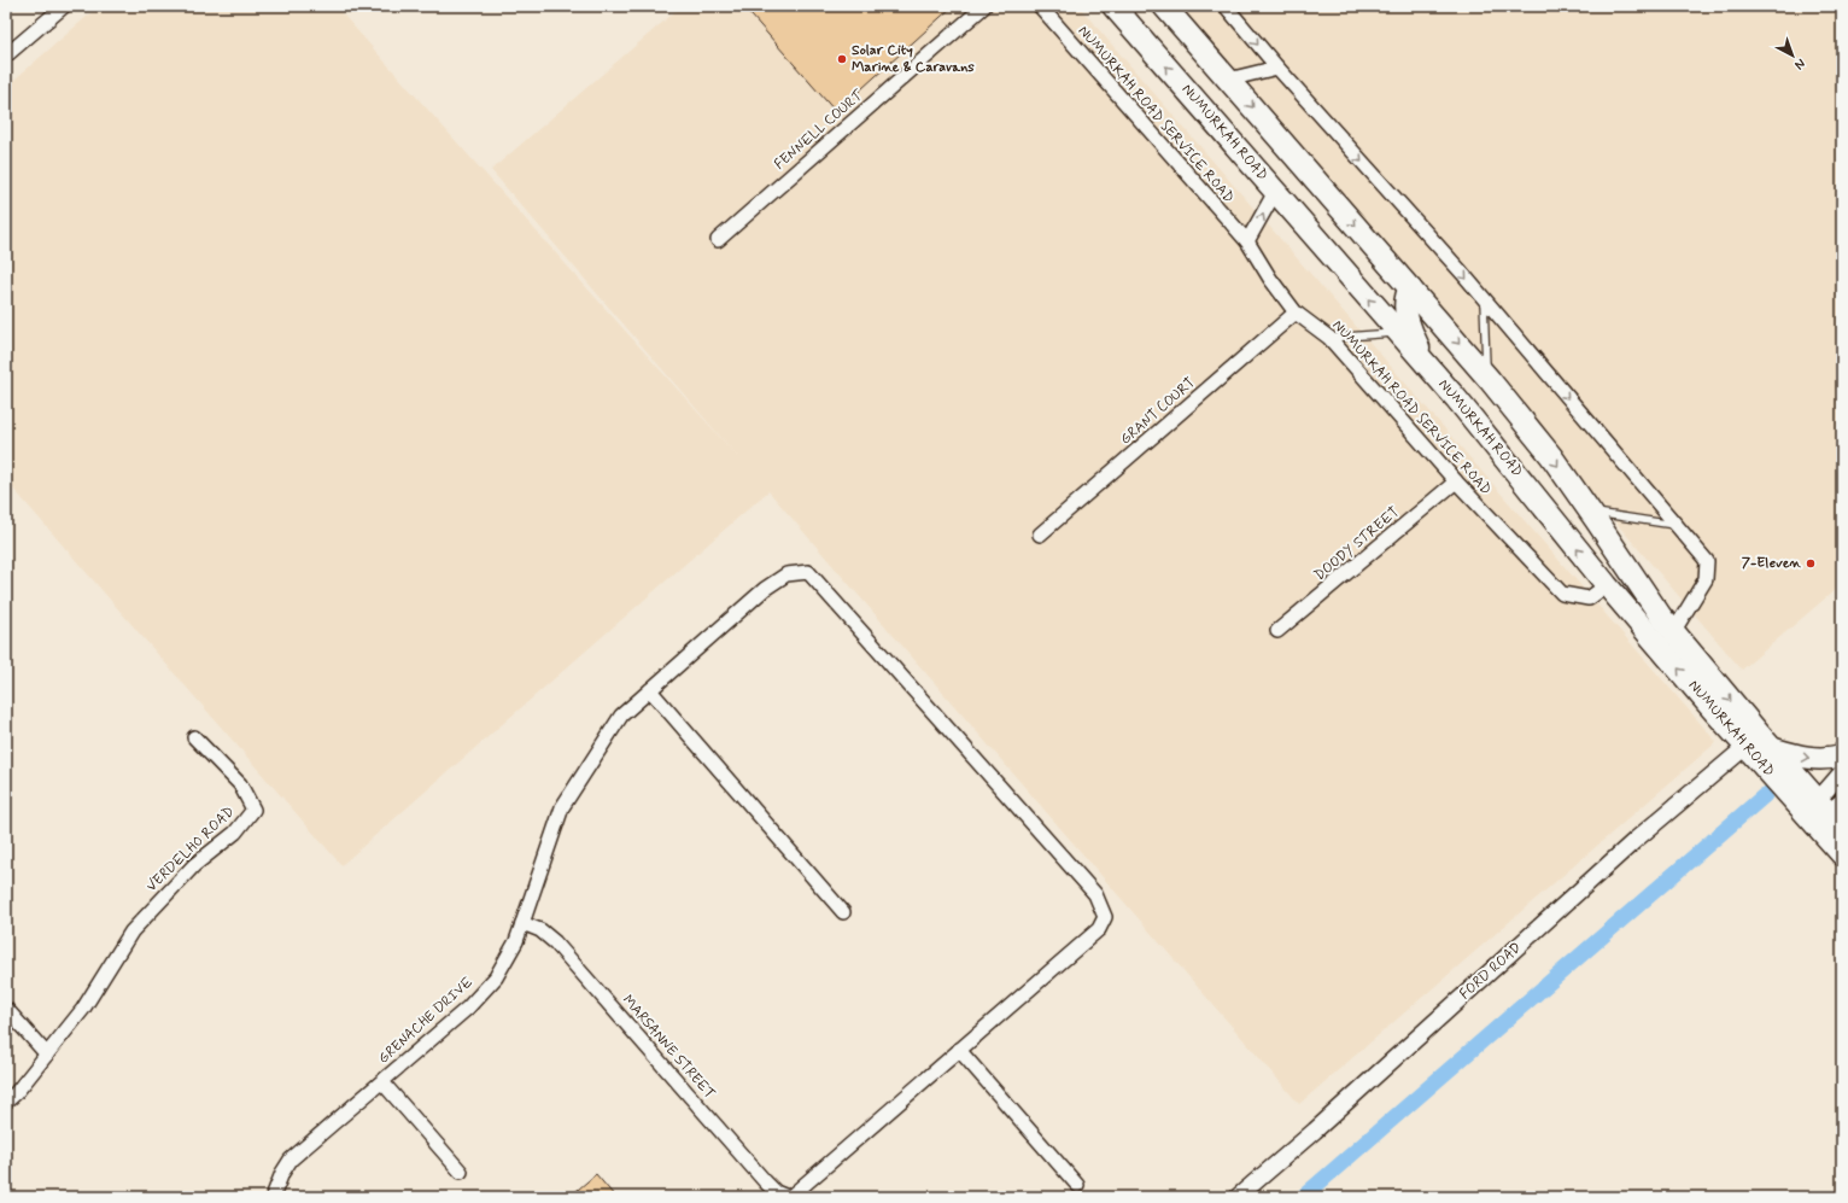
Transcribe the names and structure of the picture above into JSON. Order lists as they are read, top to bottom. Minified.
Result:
{"streets":{"highway":["NUMURKAH ROAD"],"street":["NUMURKAH ROAD SERVICE ROAD","FENNELL COURT","GRANT COURT","DOODY STREET","VERDELHO ROAD","FORD ROAD","GRENACHE DRIVE","MARSANNE STREET"]},"crossings":[["NUMURKAH ROAD SERVICE ROAD","NUMURKAH ROAD"],["NUMURKAH ROAD SERVICE ROAD","GRANT COURT"],["NUMURKAH ROAD SERVICE ROAD","DOODY STREET"],["NUMURKAH ROAD","FORD ROAD"],["GRENACHE DRIVE","MARSANNE STREET"]],"places":["Solar City Marine & Caravans","7-Eleven"],"north":"bottom right"}
